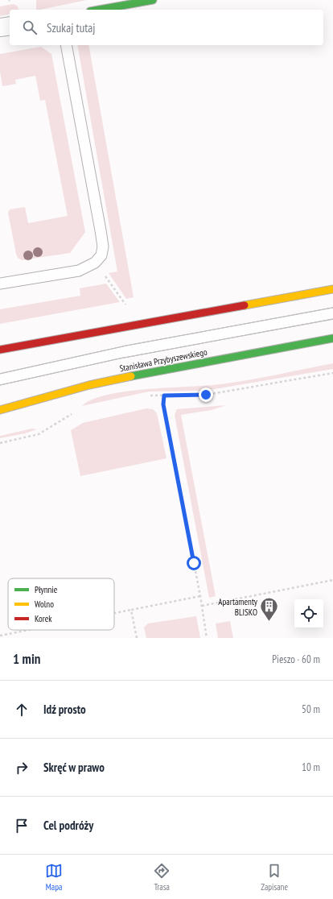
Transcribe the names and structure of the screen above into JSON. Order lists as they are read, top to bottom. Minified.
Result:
{"streets":{"main road":["Stanisława Przybyszewskiego"]},"places":{"building":["Apartamenty BLISKO"]},"legend":["Płynnie","Wolno","Korek"],"page":{"search":"Szukaj tutaj","heading":["1 min","Pieszo · 60 m"],"list":[["Idź prosto","50 m"],["Skręć w prawo","10 m"],"Cel podróży"],"nav":["Mapa","Trasa","Zapisane"]}}
